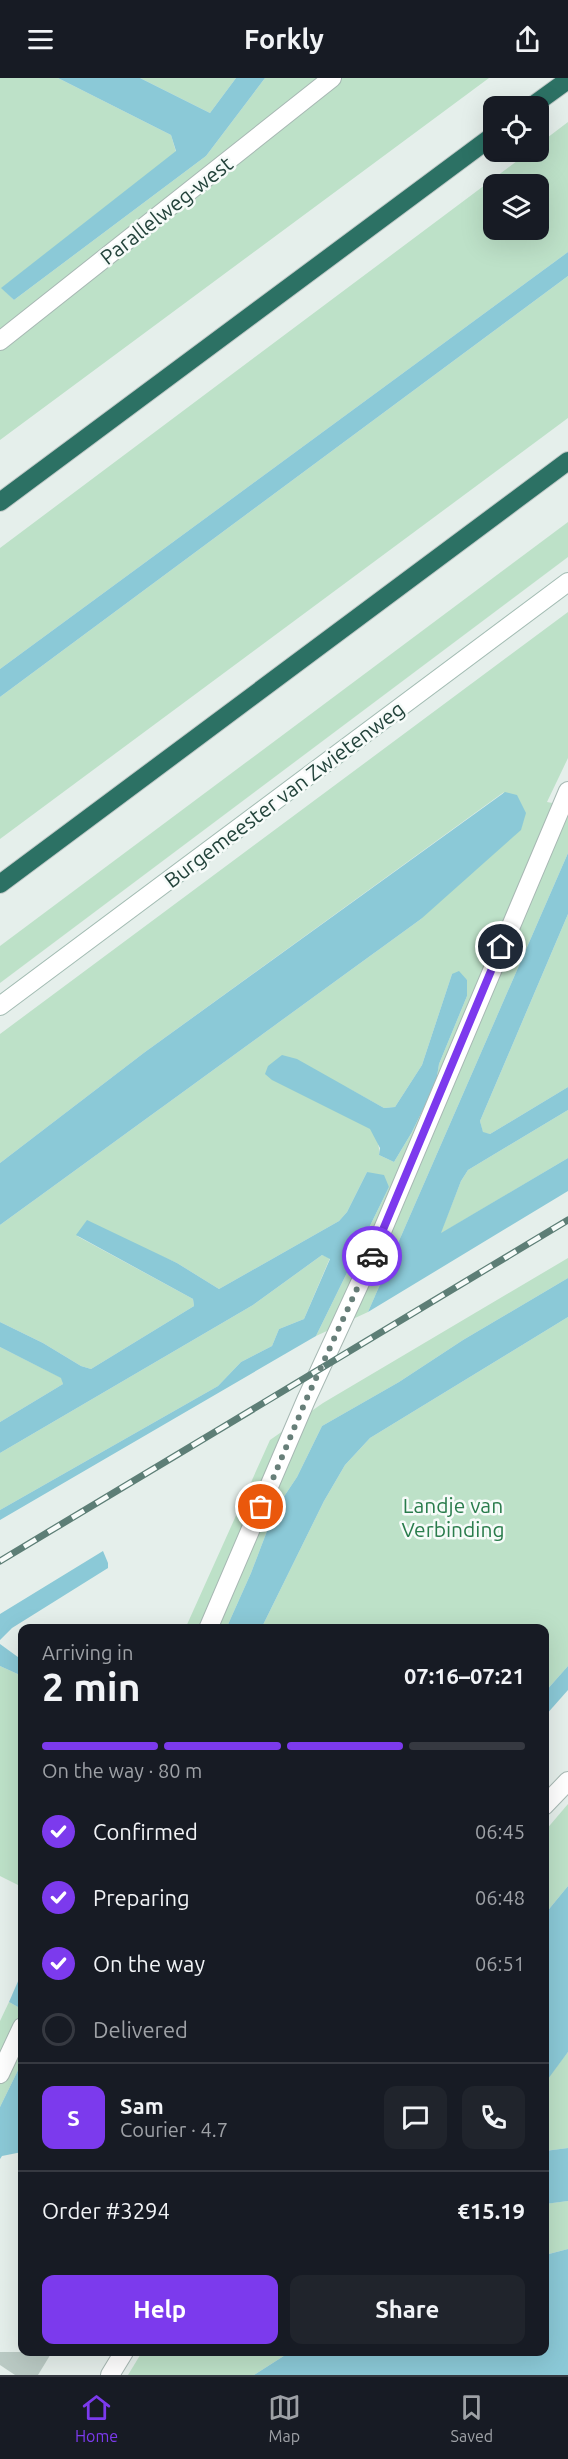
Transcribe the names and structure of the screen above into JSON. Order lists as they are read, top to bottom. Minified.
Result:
{"streets":{"street":["Parallelweg-west","Burgemeester van Zwietenweg"]},"parks":["Landje van Verbinding"],"page":{"header":"Forkly","heading":["2 min","Arriving in","07:16–07:21"],"panel":["Sam","Courier · 4.7","Order #3294","€15.19"],"bar":"On the way · 80 m","list":[["Confirmed","06:45"],["Preparing","06:48"],["On the way","06:51"],"Delivered"],"round":"S","buttons":["Help","Share"],"tabs":["Home","Map","Saved"]}}
